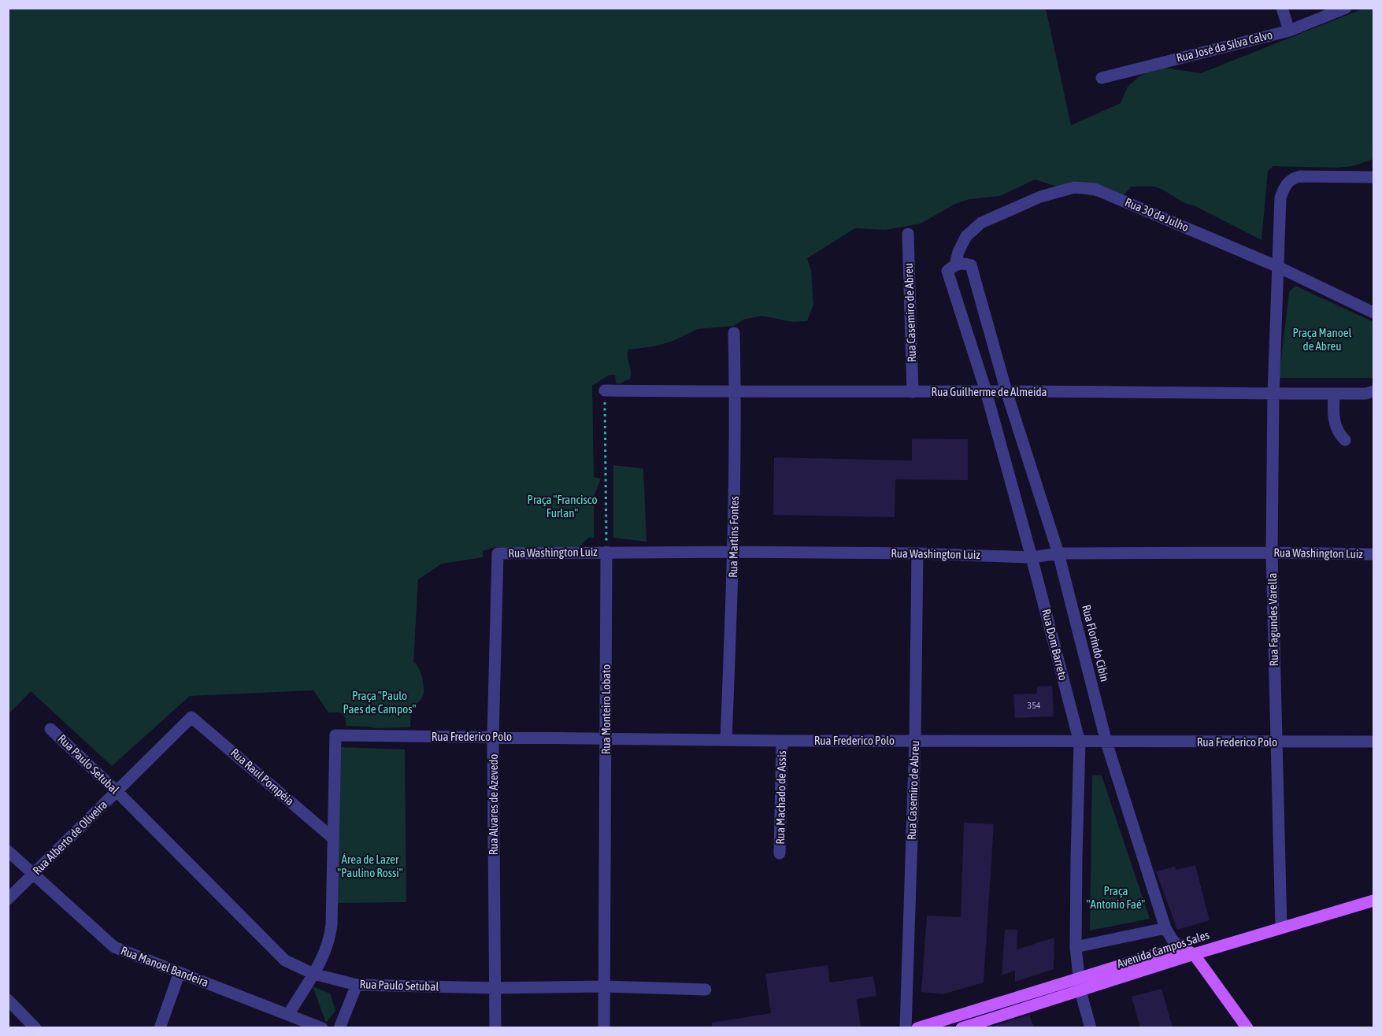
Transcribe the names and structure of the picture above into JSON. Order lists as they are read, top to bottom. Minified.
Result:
{"streets":{"main road":["Rua Florindo Cibin","Avenida Campos Sales"],"street":["Rua José da Silva Calvo","Rua 30 de Julho","Rua Casemiro de Abreu","Rua Guilherme de Almeida","Rua Martins Fontes","Rua Washington Luiz","Rua Fagundes Varella","Rua Dom Barreto","Rua Monteiro Lobato","Rua Frederico Polo","Rua Paulo Setubal","Rua Raul Pompéia","Rua Machado de Assis","Rua Alvares de Azevedo","Rua Alberto de Oliveira","Rua Manoel Bandeira"]},"crossings":[["Rua 30 de Julho","Rua Fagundes Varella"],["Rua 30 de Julho","Rua Florindo Cibin"],["Rua 30 de Julho","Rua Dom Barreto"],["Rua Casemiro de Abreu","Rua Guilherme de Almeida"],["Rua Casemiro de Abreu","Rua Washington Luiz"],["Rua Casemiro de Abreu","Rua Frederico Polo"],["Rua Guilherme de Almeida","Rua Martins Fontes"],["Rua Guilherme de Almeida","Rua Fagundes Varella"],["Rua Guilherme de Almeida","Rua Florindo Cibin"],["Rua Guilherme de Almeida","Rua Dom Barreto"],["Rua Martins Fontes","Rua Washington Luiz"],["Rua Martins Fontes","Rua Frederico Polo"],["Rua Washington Luiz","Rua Fagundes Varella"],["Rua Washington Luiz","Rua Florindo Cibin"],["Rua Washington Luiz","Rua Dom Barreto"],["Rua Washington Luiz","Rua Monteiro Lobato"],["Rua Washington Luiz","Rua Alvares de Azevedo"],["Rua Fagundes Varella","Rua Frederico Polo"],["Rua Fagundes Varella","Avenida Campos Sales"],["Rua Florindo Cibin","Rua Dom Barreto"],["Rua Florindo Cibin","Rua Frederico Polo"],["Rua Florindo Cibin","Avenida Campos Sales"],["Rua Dom Barreto","Rua Frederico Polo"],["Rua Dom Barreto","Avenida Campos Sales"],["Rua Monteiro Lobato","Rua Frederico Polo"],["Rua Monteiro Lobato","Rua Paulo Setubal"],["Rua Frederico Polo","Rua Raul Pompéia"],["Rua Frederico Polo","Rua Machado de Assis"],["Rua Frederico Polo","Rua Alvares de Azevedo"],["Rua Paulo Setubal","Rua Alvares de Azevedo"],["Rua Paulo Setubal","Rua Alberto de Oliveira"],["Rua Raul Pompéia","Rua Alberto de Oliveira"],["Rua Alberto de Oliveira","Rua Manoel Bandeira"]],"parks":["Praça Manoel de Abreu","Praça \"Francisco Furlan\"","Praça \"Paulo Paes de Campos\"","Área de Lazer \"Paulino Rossi\"","Praça \"Antonio Faé\""],"house_numbers":["354"]}
